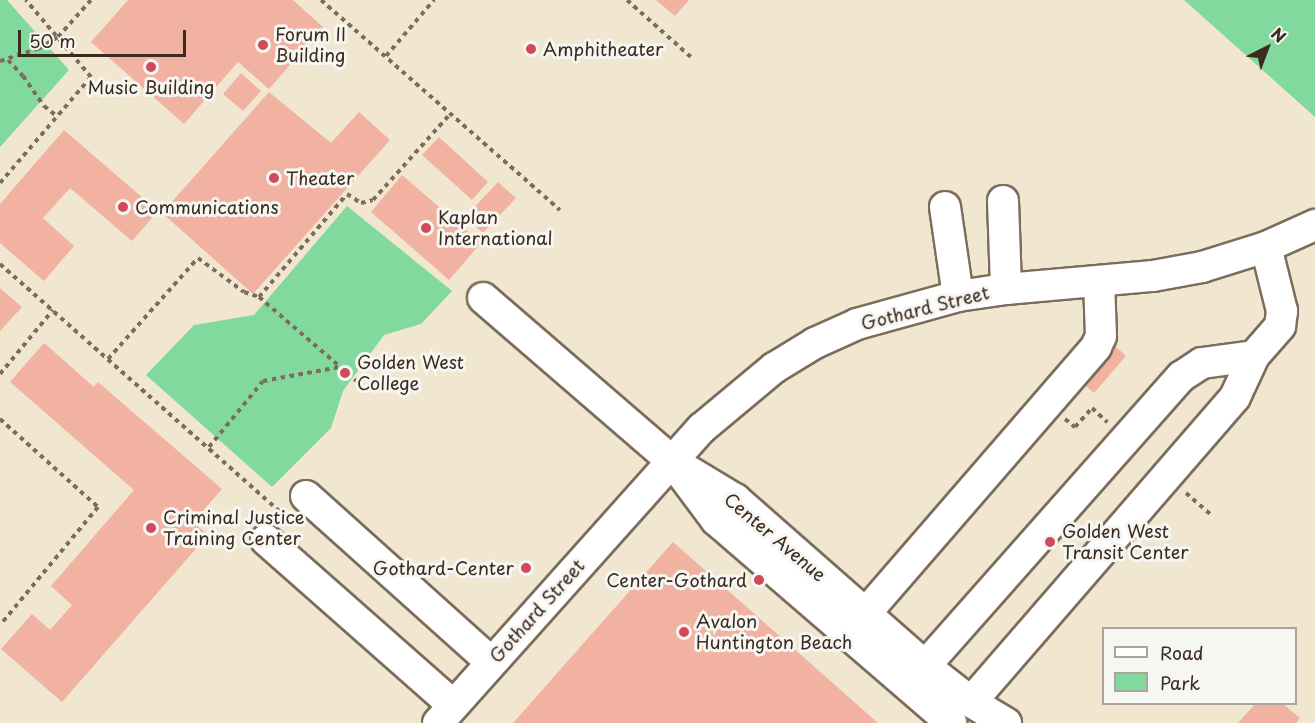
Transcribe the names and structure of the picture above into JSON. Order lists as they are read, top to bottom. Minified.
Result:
{"streets":{"street":["Gothard Street","Center Avenue"]},"crossings":[["Gothard Street","Center Avenue"]],"places":["Forum II Building","Amphitheater","Music Building","Theater","Communications","Kaplan International","Golden West College","Criminal Justice Training Center","Golden West Transit Center","Gothard-Center","Center-Gothard","Avalon Huntington Beach"],"legend":["Road","Park"],"scale_bar":"50 m","north":"top right"}
